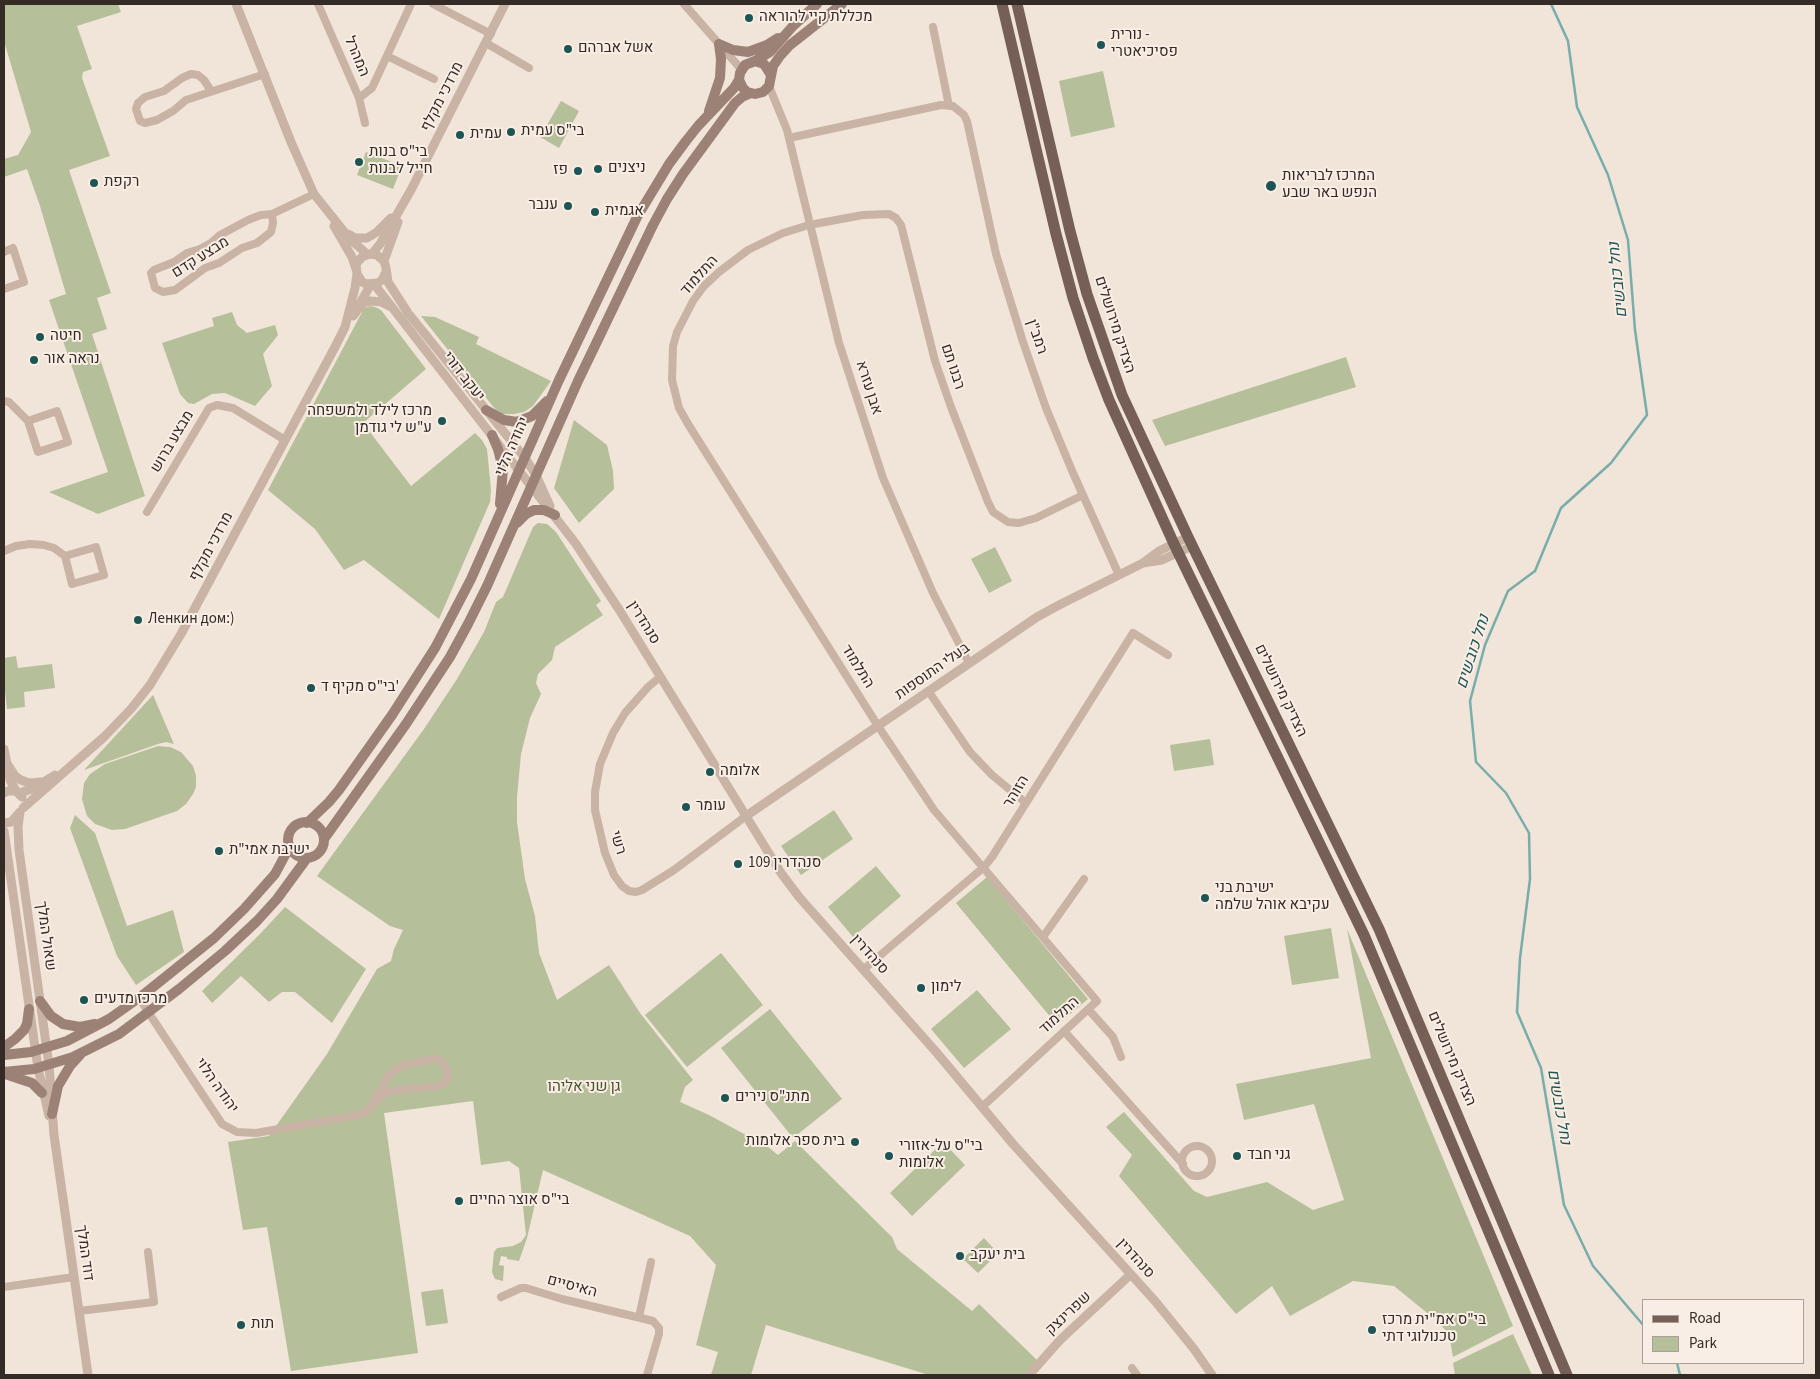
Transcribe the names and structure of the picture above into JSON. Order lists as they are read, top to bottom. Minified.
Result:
{"streets":{"main road":["הצדיק מירושלים","יהודה הלוי"],"street":["המהרל","מרדכי מקלף","מבצע קדם","התלמוד","רמב\"ן","רבנו תם","יעקב דורי","אבן עזרא","מבצע ברוש","סנהדרין","בעלי התוספות","הזוהר","רשי","שאול המלך","דוד המלך","האיסיים","שפרינצק"]},"crossings":[["מרדכי מקלף","יעקב דורי"],["מרדכי מקלף","מבצע ברוש"],["מרדכי מקלף","שאול המלך"],["התלמוד","רבנו תם"],["התלמוד","אבן עזרא"],["התלמוד","סנהדרין"],["התלמוד","בעלי התוספות"],["התלמוד","הזוהר"],["הצדיק מירושלים","בעלי התוספות"],["רמב\"ן","רבנו תם"],["רמב\"ן","בעלי התוספות"],["רבנו תם","אבן עזרא"],["יעקב דורי","יהודה הלוי"],["יעקב דורי","סנהדרין"],["אבן עזרא","יהודה הלוי"],["אבן עזרא","בעלי התוספות"],["סנהדרין","בעלי התוספות"],["סנהדרין","הזוהר"],["סנהדרין","רשי"],["סנהדרין","שפרינצק"],["בעלי התוספות","רשי"],["שאול המלך","דוד המלך"]],"water":["נחל כובשים"],"parks":["גן שני אליהו"],"places":["מכללת קיי להוראה","נורית - פסיכיאטרי","אשל אברהם","בי\"ס עמית","עמית","בי\"ס בנות חייל לבנות","ניצנים","פז","רקפת","המרכז לבריאות הנפש באר שבע","ענבר","אגמית","חיטה","נראה אור","מרכז לילד ולמשפחה ע\"ש לי גודמן","Ленкин дом:)","בי\"ס מקיף ד'","אלומה","עומר","ישיבת אמי\"ת","סנהדרין 109","ישיבת בני עקיבא אוהל שלמה","לימון","מרכז מדעים","מתנ\"ס נירים","בית ספר אלומות","בי\"ס על-אזורי אלומות","גני חבד","בי\"ס אוצר החיים","בית יעקב","תות","בי\"ס אמ\"ית מרכז טכנולוגי דתי"],"legend":["Road","Park"]}
